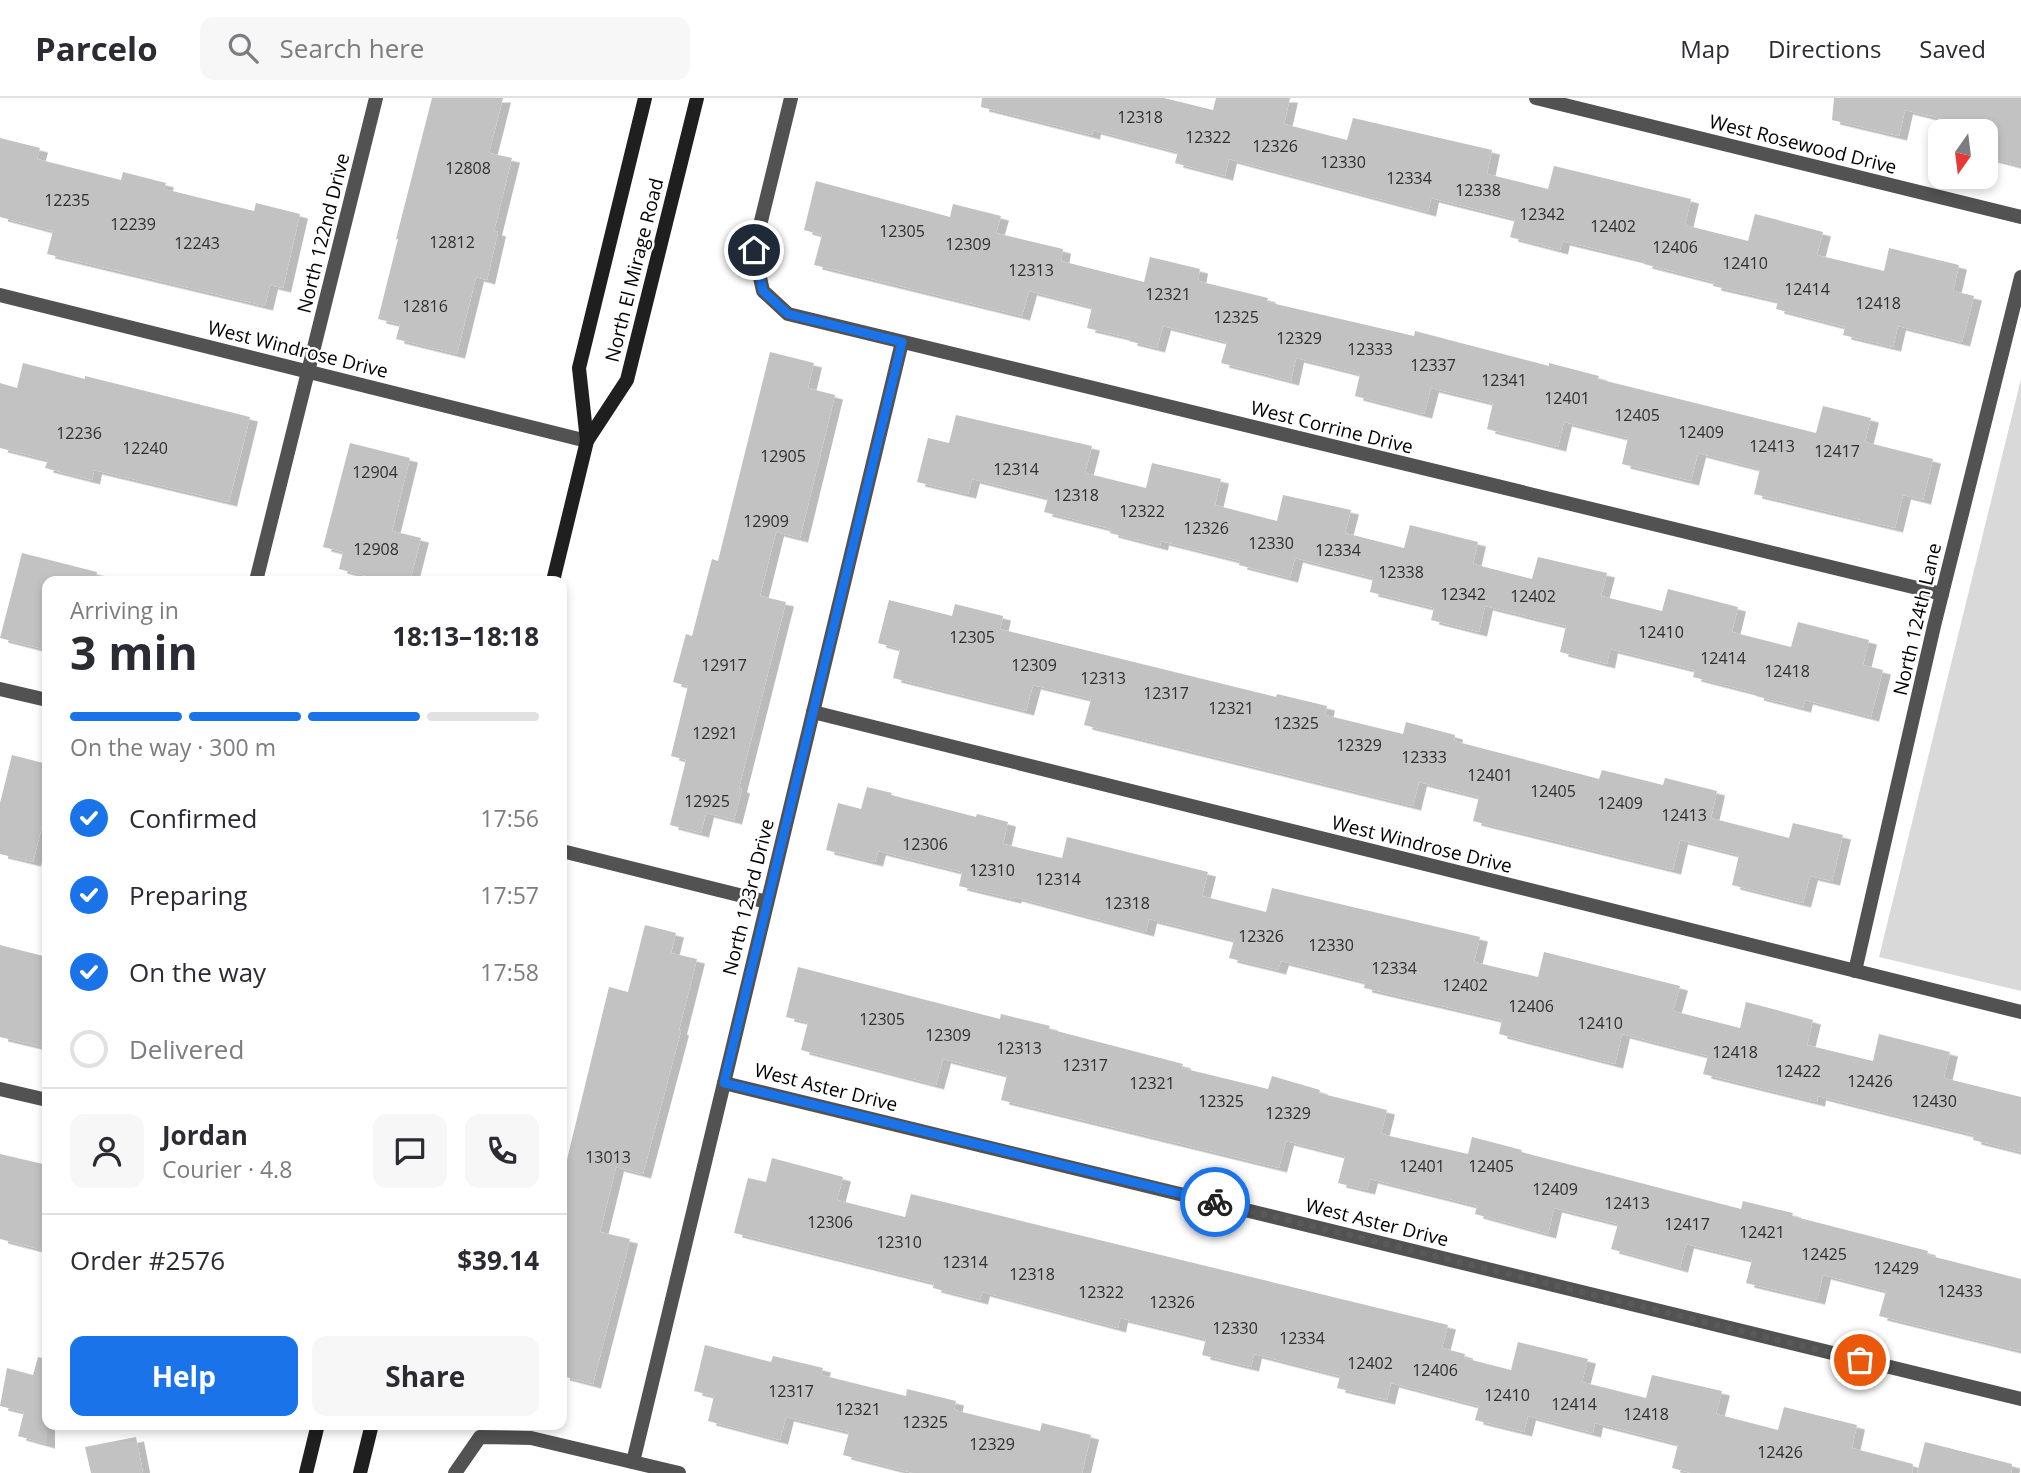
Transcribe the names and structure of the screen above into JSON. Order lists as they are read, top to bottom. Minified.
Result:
{"streets":{"main road":["North El Mirage Road"],"street":["West Rosewood Drive","North 122nd Drive","West Windrose Drive","West Corrine Drive","North 124th Lane","North 123rd Drive","West Aster Drive"]},"crossings":[["North 122nd Drive","West Windrose Drive"],["North El Mirage Road","West Windrose Drive"],["West Windrose Drive","North 124th Lane"],["West Windrose Drive","North 123rd Drive"],["West Corrine Drive","North 124th Lane"],["West Corrine Drive","North 123rd Drive"],["North 123rd Drive","West Aster Drive"]],"house_numbers":["12318","12322","12326","12330","12808","12334","12338","12235","12342","12239","12402","12305","12812","12243","12309","12406","12410","12313","12414","12321","12418","12816","12325","12329","12333","12337","12341","12401","12405","12409","12236","12413","12240","12417","12905","12314","12904","12318","12322","12909","12326","12330","12908","12334","12338","12342","12402","12410","12305","12414","12917","12309","12418","12313","12317","12321","12325","12921","12329","12333","12401","12405","12925","12409","12413","12306","12310","12314","12318","12326","12330","12334","12402","12406","12305","12410","12309","12313","12418","12317","12422","12426","12321","12325","12430","12329","13013","12401","12405","12409","12413","12306","12417","12421","12310","12425","12314","12429","12318","12433","12322","12326","12330","12334","12402","12406","12317","12410","12414","12321","12418","12325","12329","12426"],"north":"bottom","page":{"header":"Parcelo","search":"Search here","nav":["Map","Directions","Saved"],"heading":["3 min","Arriving in","18:13–18:18"],"panel":["Jordan","Courier · 4.8","Order #2576","$39.14"],"bar":"On the way · 300 m","list":[["Confirmed","17:56"],["Preparing","17:57"],["On the way","17:58"],"Delivered"],"buttons":["Help","Share"]}}
